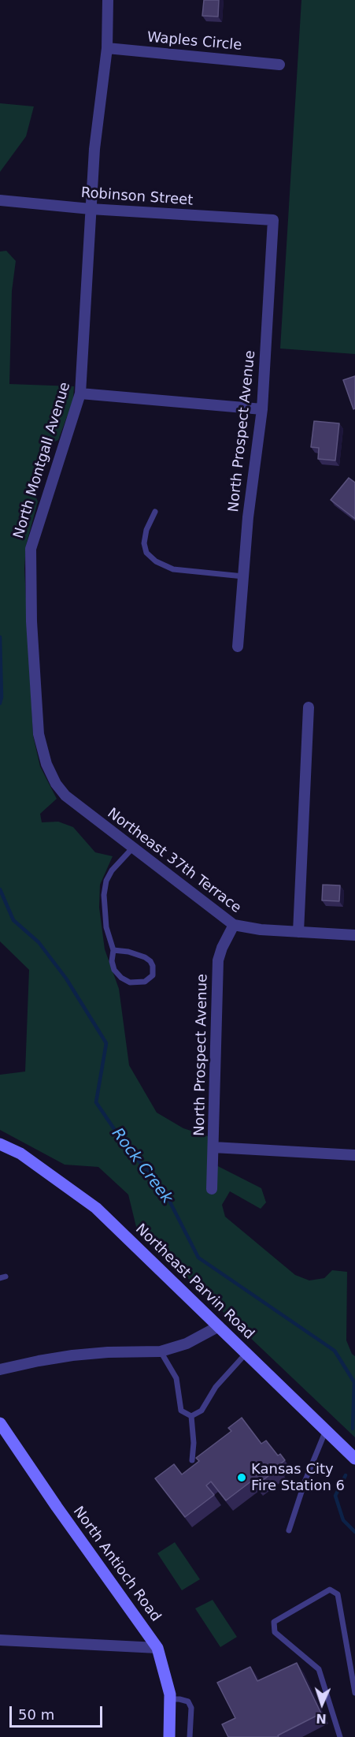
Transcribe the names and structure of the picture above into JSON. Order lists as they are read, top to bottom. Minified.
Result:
{"streets":{"main road":["Northeast Parvin Road","North Antioch Road"],"street":["Waples Circle","Robinson Street","North Prospect Avenue","North Montgall Avenue","Northeast 37th Terrace"]},"crossings":[["Waples Circle","North Montgall Avenue"],["Robinson Street","North Prospect Avenue"],["Robinson Street","North Montgall Avenue"],["North Prospect Avenue","Northeast 37th Terrace"],["North Montgall Avenue","Northeast 37th Terrace"]],"water":["Rock Creek"],"places":["Kansas City Fire Station 6"],"scale_bar":"50 m","north":"bottom"}
